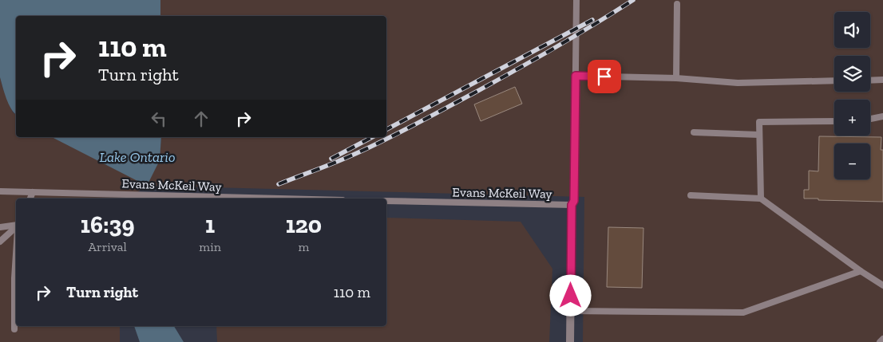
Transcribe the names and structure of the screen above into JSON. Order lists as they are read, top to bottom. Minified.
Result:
{"streets":{"lane":["Evans McKeil Way"]},"water":["Lake Ontario"],"page":{"map_buttons":["+","−"],"turn":["110 m","Turn right"],"eta":["16:39","Arrival","1","min","120","m"],"list":[{"name":"Turn right","value":"110 m"}]}}
